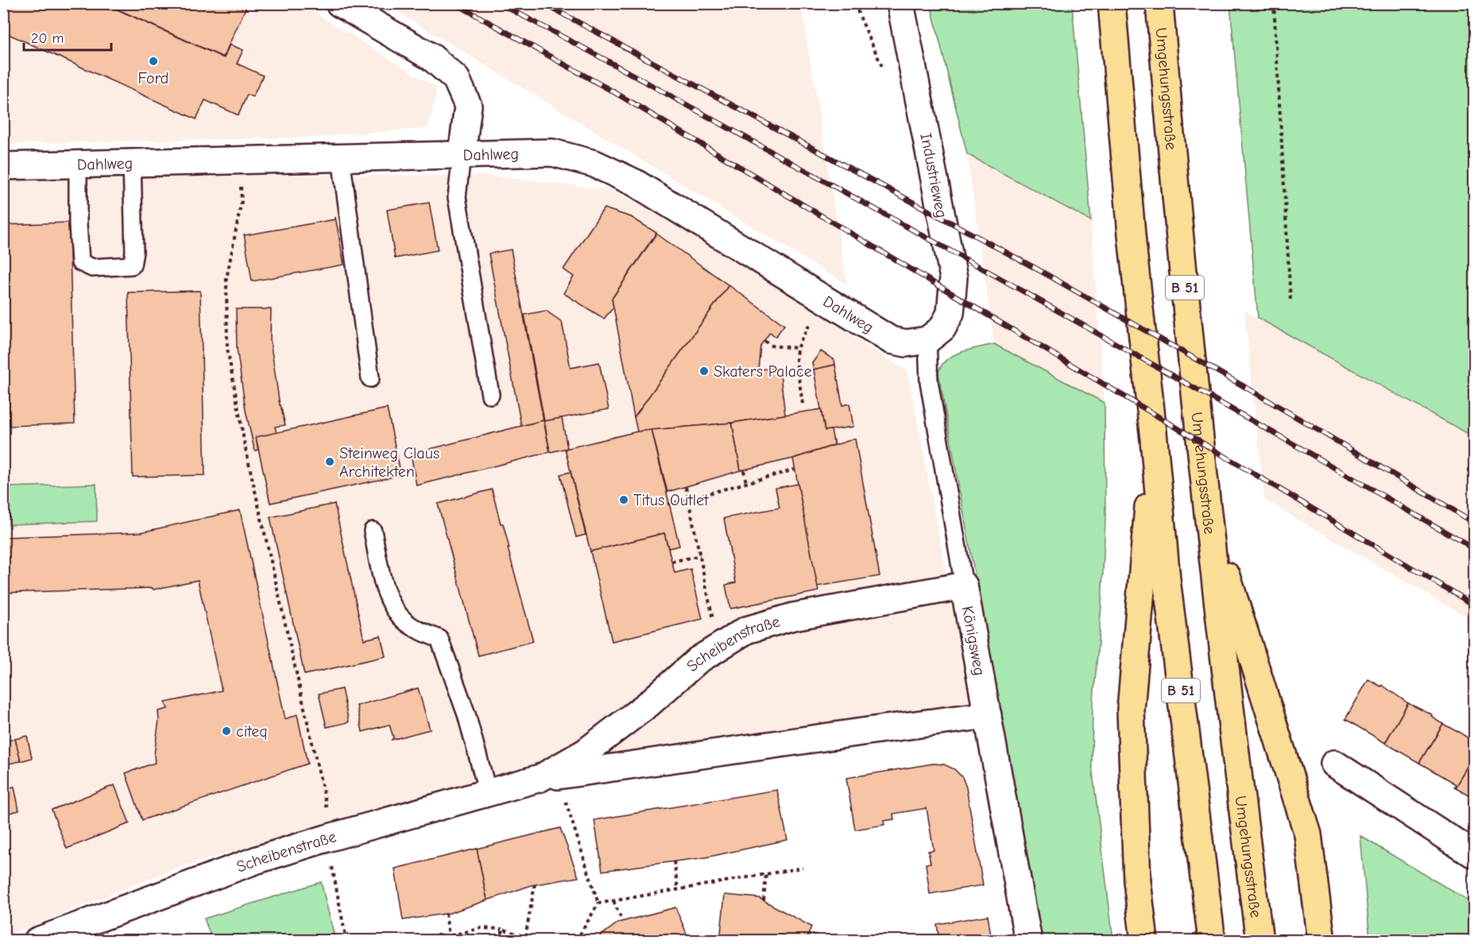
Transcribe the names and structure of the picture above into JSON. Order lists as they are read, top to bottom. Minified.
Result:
{"streets":{"highway":["Umgehungsstraße","B 51"],"street":["Dahlweg","Industrieweg","Königsweg","Scheibenstraße"]},"crossings":[["Dahlweg","Industrieweg"],["Dahlweg","Königsweg"],["Industrieweg","Königsweg"],["Königsweg","Scheibenstraße"]],"places":["Ford","Skaters Palace","Steinweg Claus Architekten","Titus Outlet","citeq"],"scale_bar":"20 m"}
